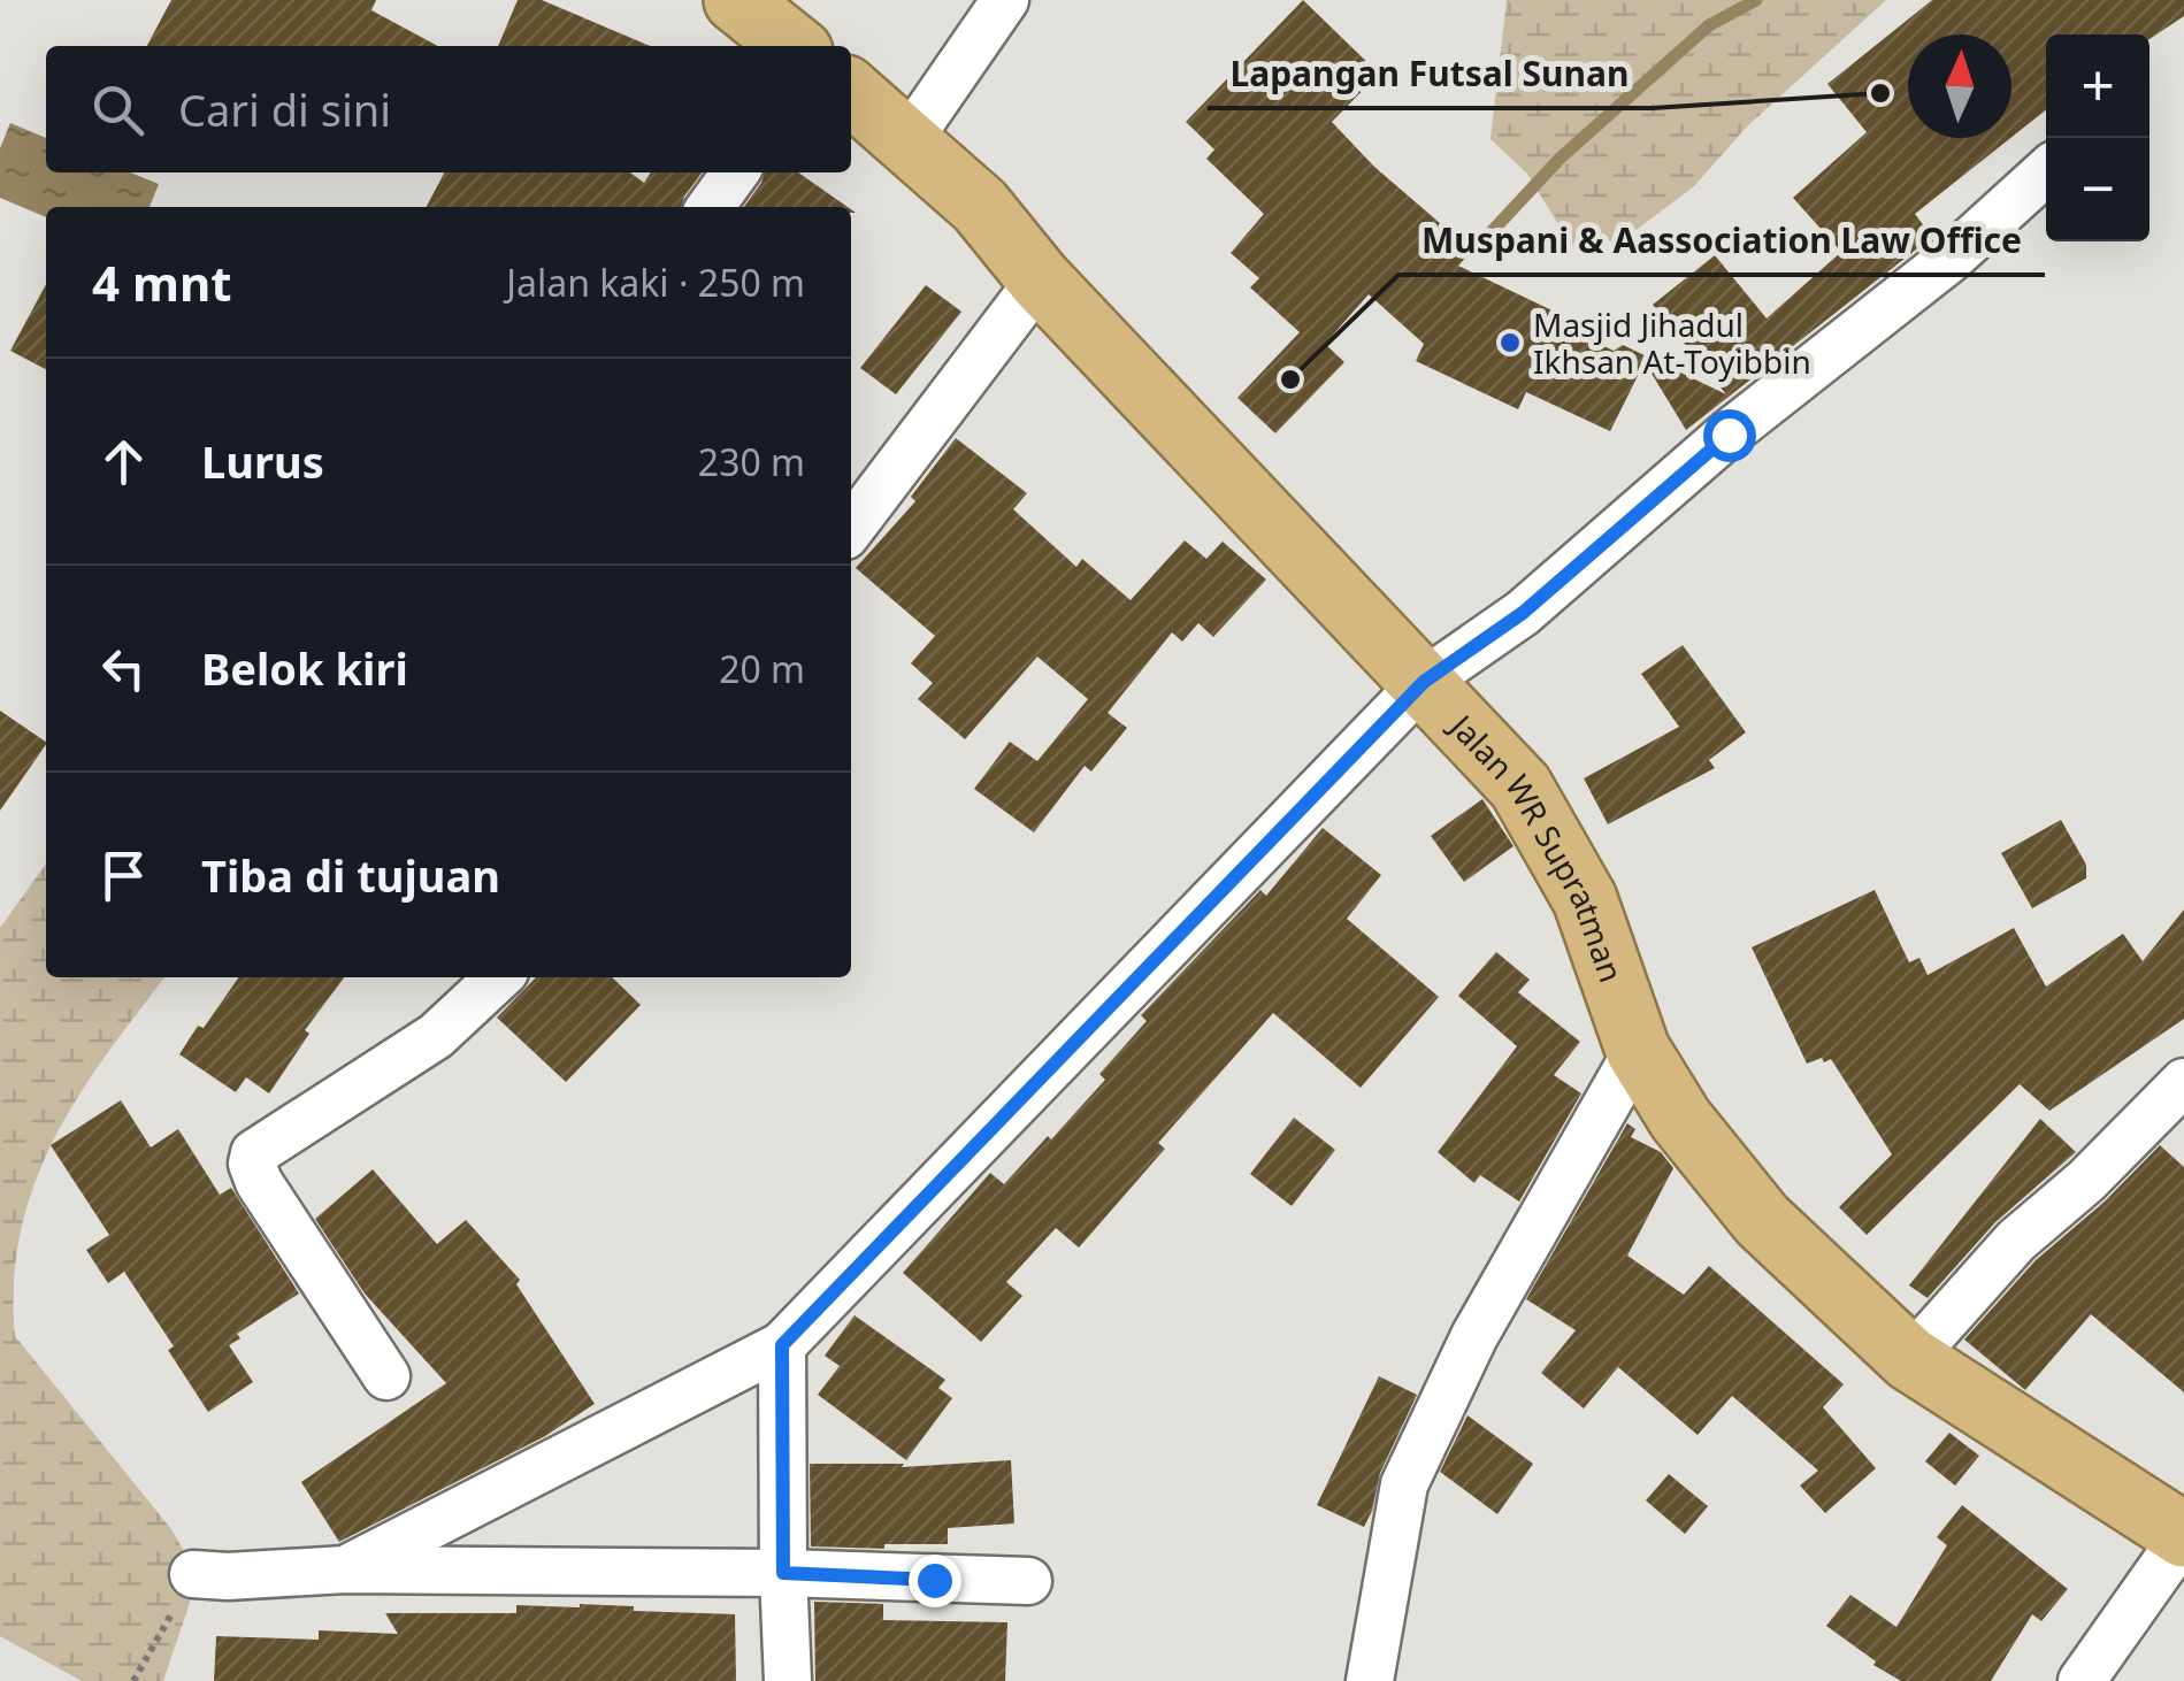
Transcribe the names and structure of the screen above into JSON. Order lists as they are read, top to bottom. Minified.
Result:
{"streets":{"highway":["Jalan WR Supratman"]},"places":["Lapangan Futsal Sunan","Masjid Jihadul Ikhsan At-Toyibbin","Muspani & Aassociation Law Office"],"north":"top","page":{"map_buttons":["+","−"],"search":"Cari di sini","heading":["4 mnt","Jalan kaki · 250 m"],"list":[["Lurus","230 m"],["Belok kiri","20 m"],"Tiba di tujuan"]}}
